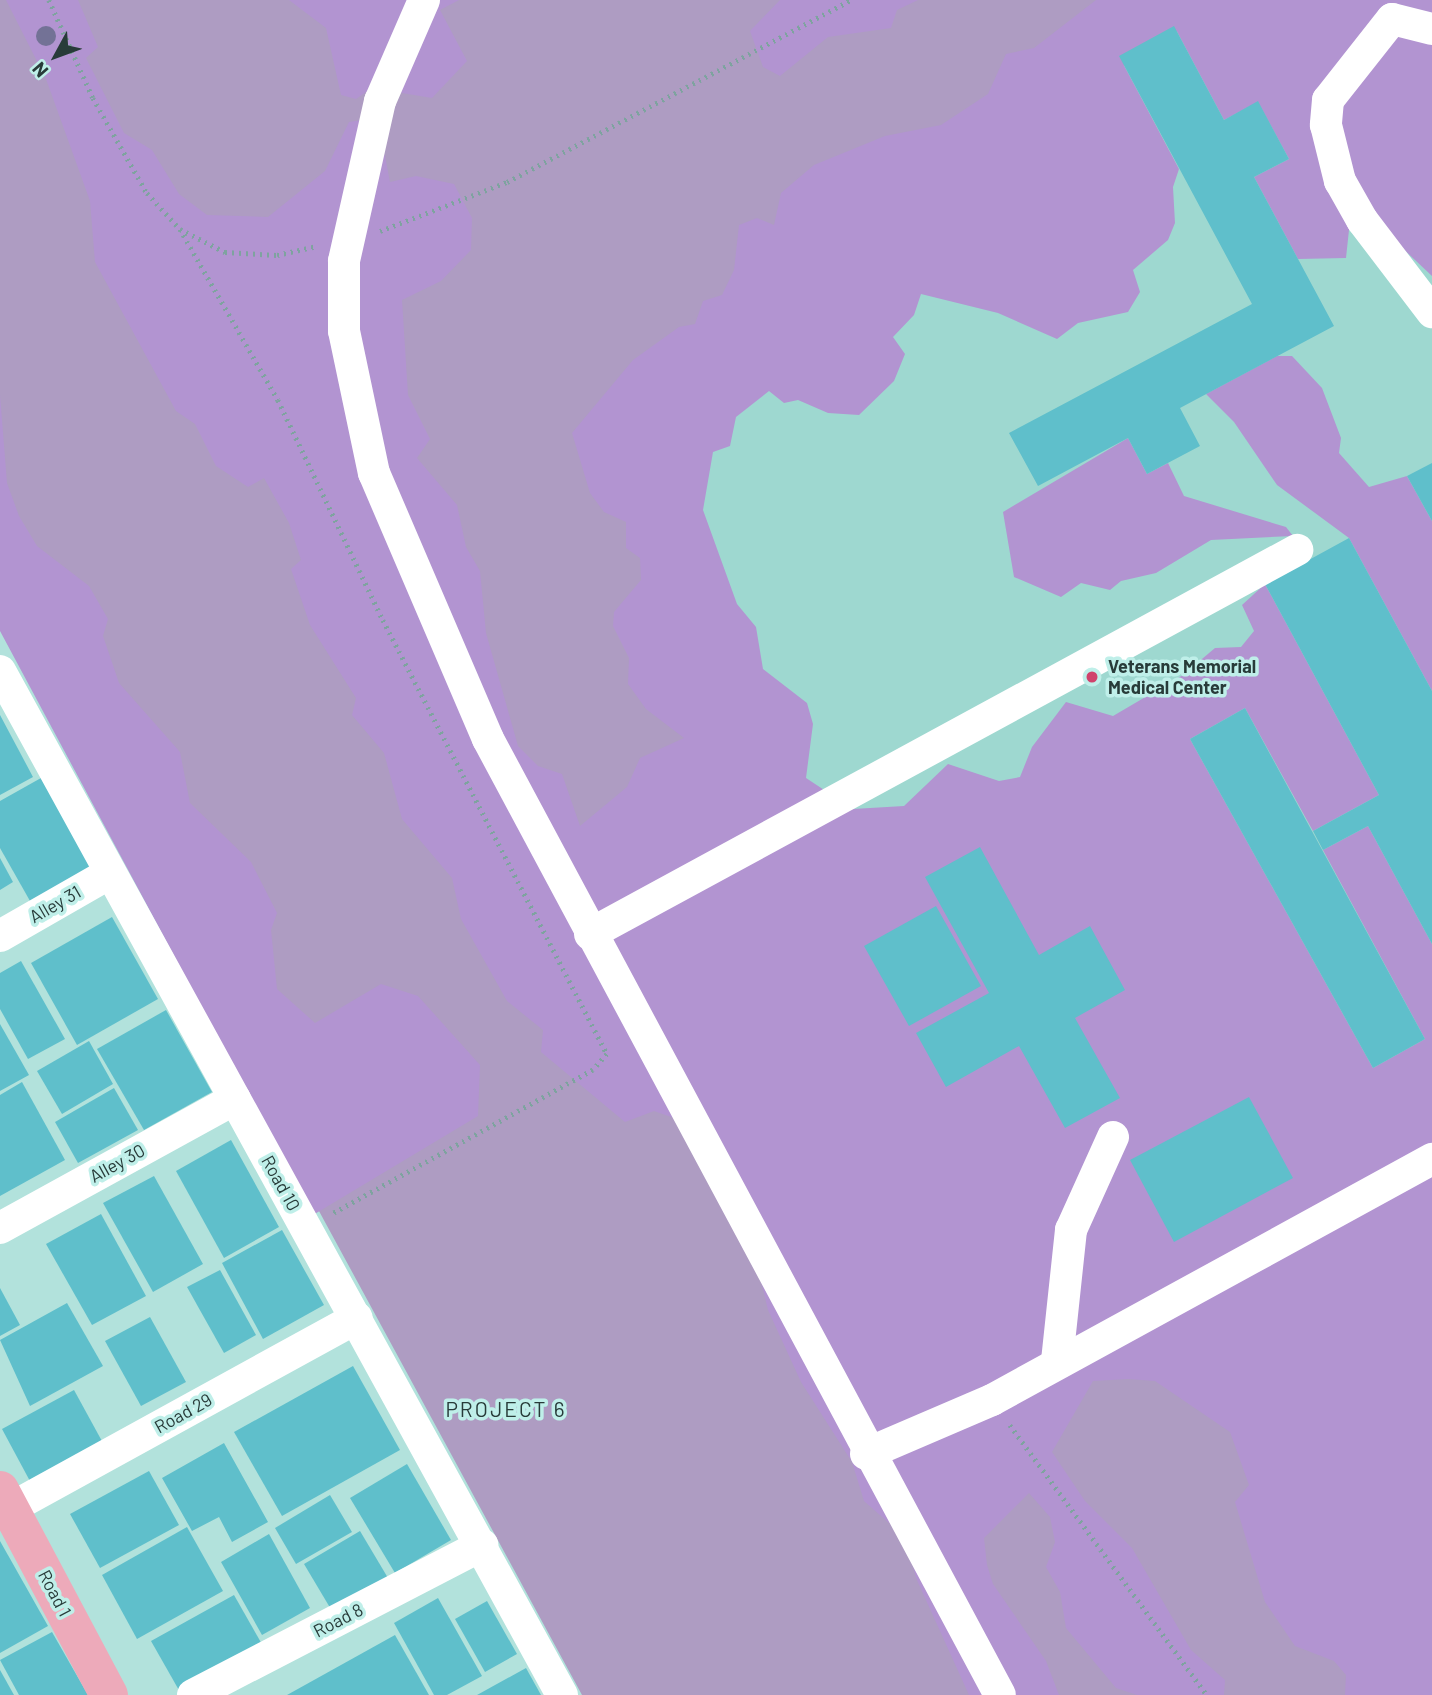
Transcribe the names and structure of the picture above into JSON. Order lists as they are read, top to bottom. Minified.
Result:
{"streets":{"main road":["Road 1"],"street":["Alley 31","Alley 30","Road 10","Road 29","Road 8"]},"crossings":[["Alley 31","Road 10"],["Alley 30","Road 10"],["Road 10","Road 29"],["Road 10","Road 8"],["Road 29","Road 1"]],"districts":["PROJECT 6"],"places":["Veterans Memorial Medical Center"],"north":"bottom left"}
